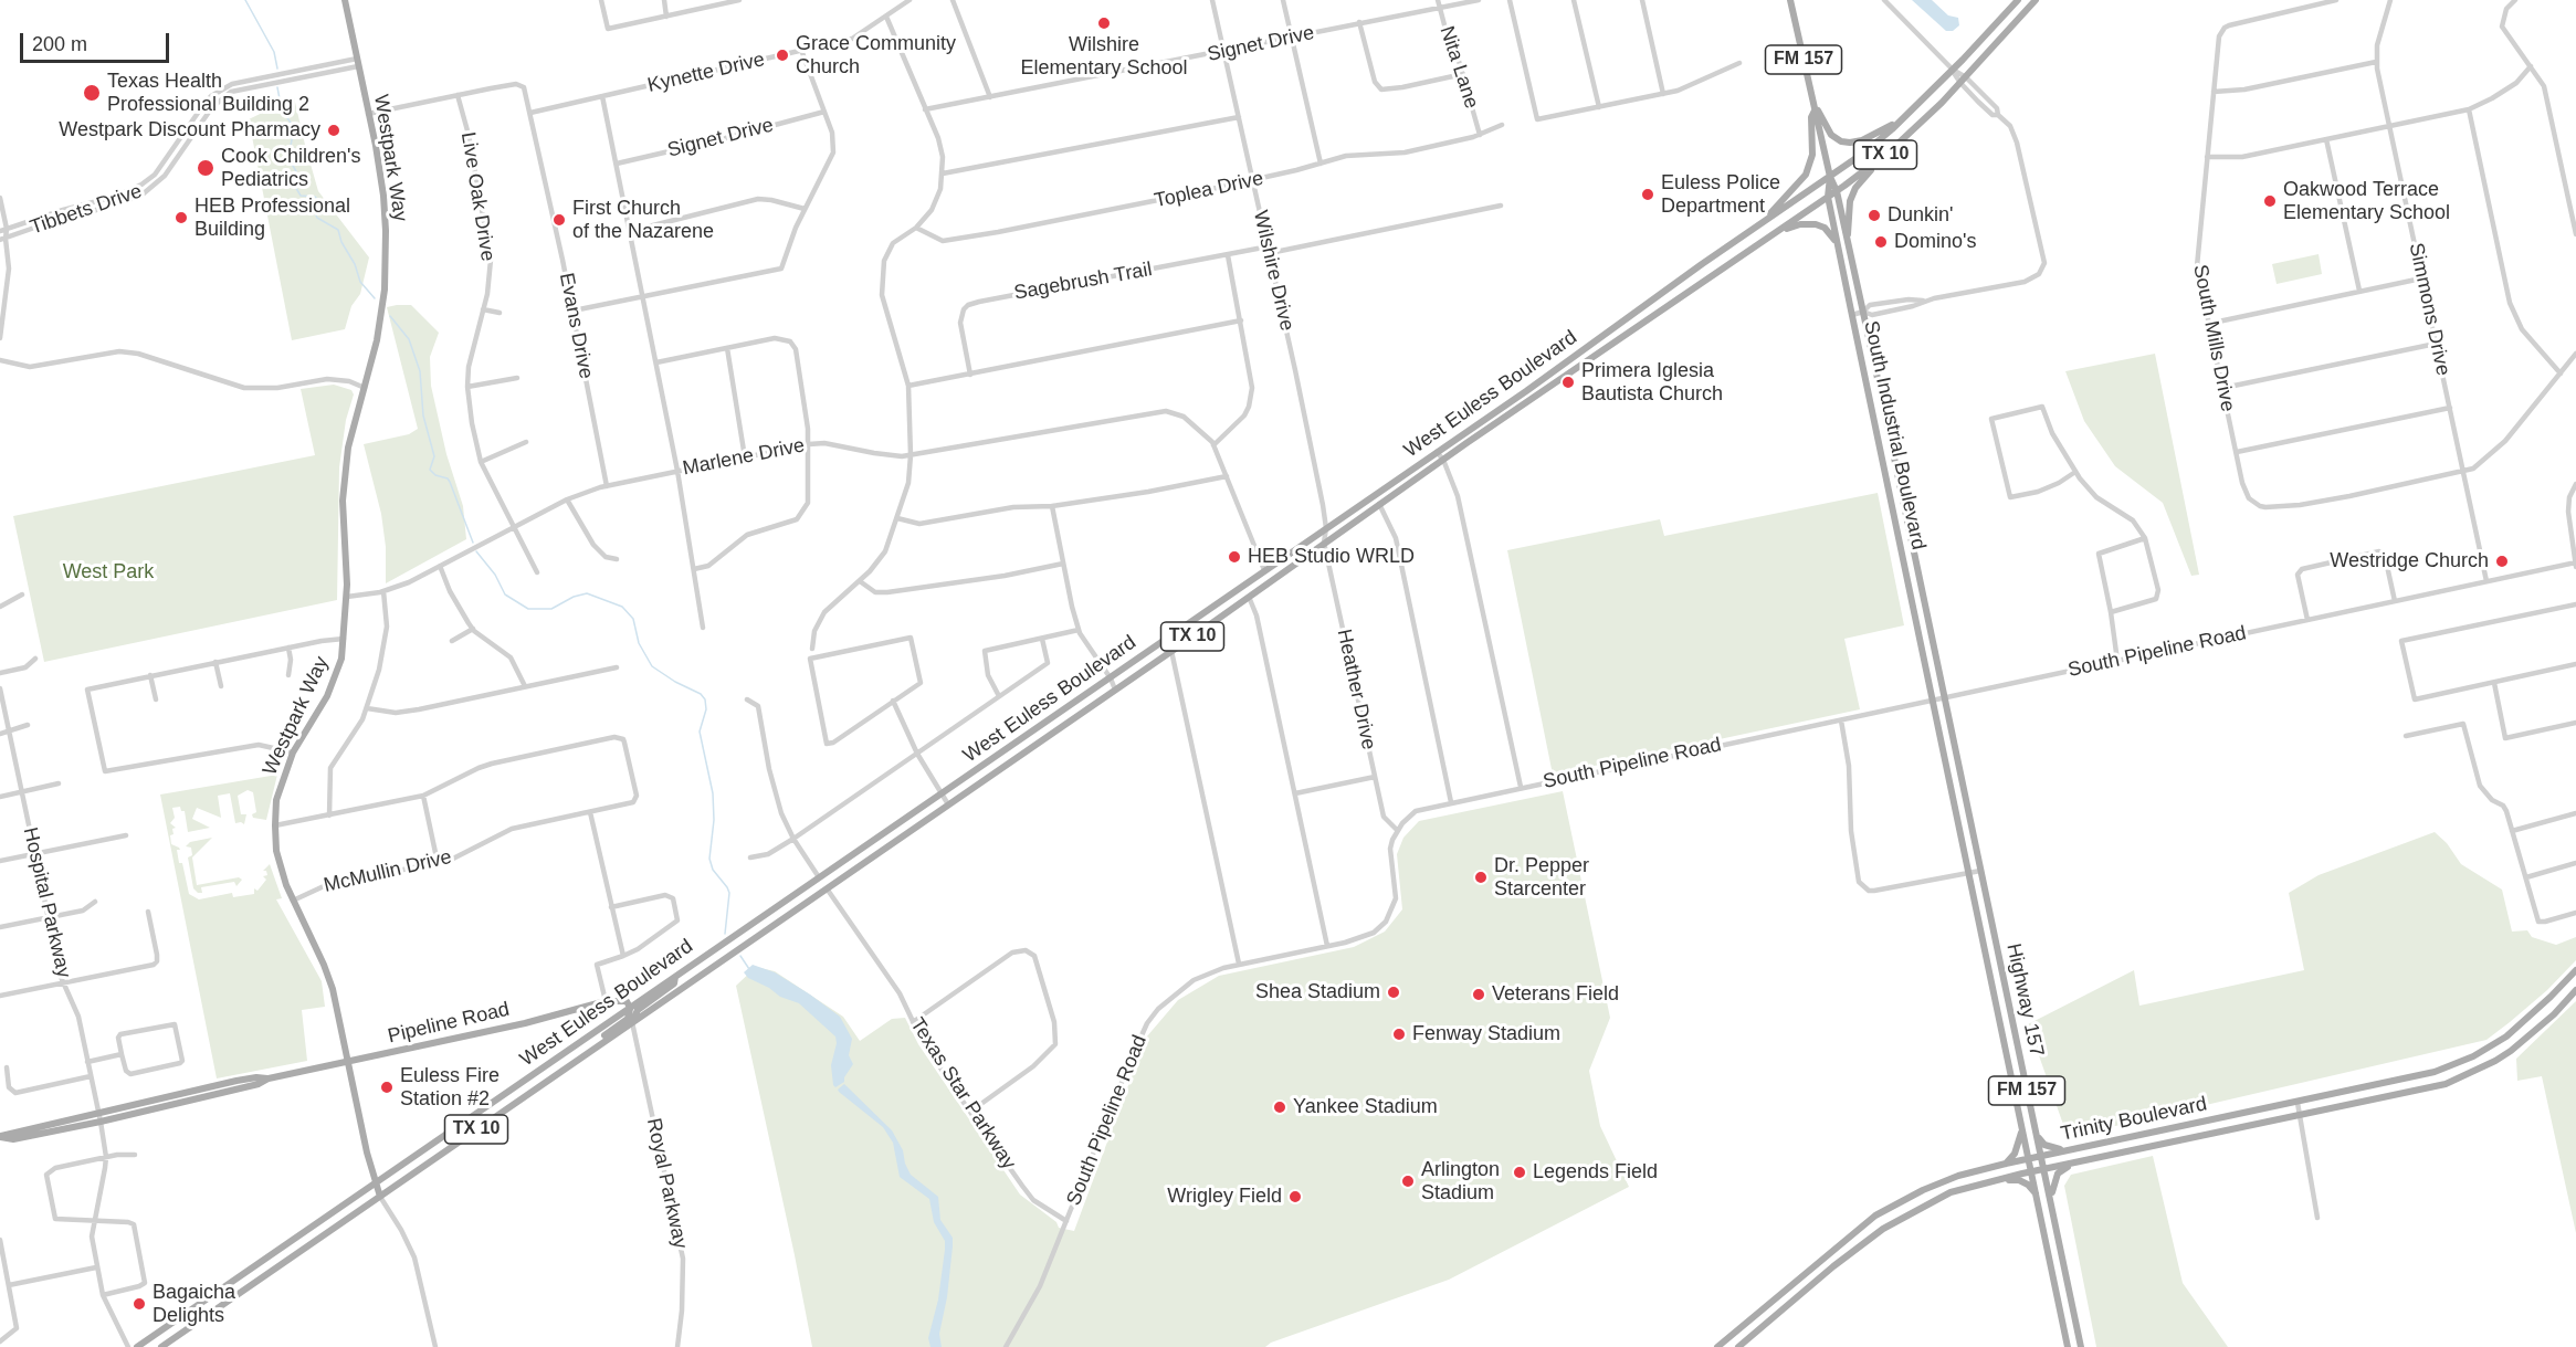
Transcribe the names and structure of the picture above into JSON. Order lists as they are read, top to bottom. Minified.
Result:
{"streets":{"main road":["FM 157","TX 10","Westpark Way","West Euless Boulevard","South Industrial Boulevard","Highway 157","Pipeline Road","Trinity Boulevard"],"street":["Signet Drive","Nita Lane","Kynette Drive","Toplea Drive","Live Oak Drive","Tibbets Drive","Wilshire Drive","Sagebrush Trail","Simmons Drive","Evans Drive","South Mills Drive","Marlene Drive","South Pipeline Road","Heather Drive","McMullin Drive","Hospital Parkway","Texas Star Parkway","Royal Parkway"]},"crossings":[["Signet Drive","Nita Lane"],["Signet Drive","Wilshire Drive"],["Nita Lane","Toplea Drive"],["Kynette Drive","Evans Drive"],["Westpark Way","Tibbets Drive"],["Westpark Way","West Euless Boulevard"],["Westpark Way","Marlene Drive"],["Westpark Way","McMullin Drive"],["Westpark Way","Pipeline Road"],["Toplea Drive","Wilshire Drive"],["Live Oak Drive","Evans Drive"],["Live Oak Drive","Marlene Drive"],["Wilshire Drive","Sagebrush Trail"],["Wilshire Drive","West Euless Boulevard"],["Wilshire Drive","Heather Drive"],["Simmons Drive","South Mills Drive"],["Simmons Drive","South Pipeline Road"],["Evans Drive","Marlene Drive"],["West Euless Boulevard","South Industrial Boulevard"],["West Euless Boulevard","Marlene Drive"],["West Euless Boulevard","Heather Drive"],["West Euless Boulevard","Texas Star Parkway"],["West Euless Boulevard","Royal Parkway"],["South Industrial Boulevard","South Pipeline Road"],["South Industrial Boulevard","Highway 157"],["South Pipeline Road","Heather Drive"],["South Pipeline Road","Highway 157"],["South Pipeline Road","Texas Star Parkway"],["Hospital Parkway","Pipeline Road"],["Highway 157","Trinity Boulevard"]],"parks":["West Park"],"places":["Wilshire Elementary School","Grace Community Church","Texas Health Professional Building 2","Westpark Discount Pharmacy","Cook Children's Pediatrics","Euless Police Department","Oakwood Terrace Elementary School","Dunkin'","HEB Professional Building","First Church of the Nazarene","Domino's","Primera Iglesia Bautista Church","HEB Studio WRLD","Westridge Church","Dr. Pepper Starcenter","Shea Stadium","Veterans Field","Fenway Stadium","Euless Fire Station #2","Yankee Stadium","Legends Field","Arlington Stadium","Wrigley Field","Bagaicha Delights"],"scale_bar":"200 m"}
